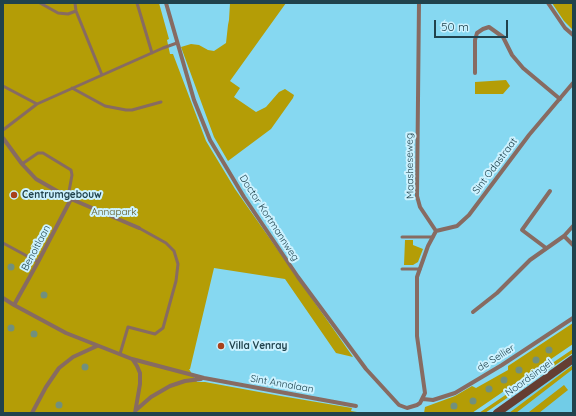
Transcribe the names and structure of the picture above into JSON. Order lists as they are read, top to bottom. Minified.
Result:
{"streets":{"main road":["Noordsingel"],"street":["Maasheseweg","Sint Odastraat","Doctor Kortmannweg","Benoitlaan","de Seilier","Sint Annalaan"]},"crossings":[["Maasheseweg","Sint Odastraat"],["Doctor Kortmannweg","de Seilier"],["Benoitlaan","Sint Annalaan"]],"parks":["Annapark"],"places":["Centrumgebouw","Villa Venray"],"scale_bar":"50 m"}
